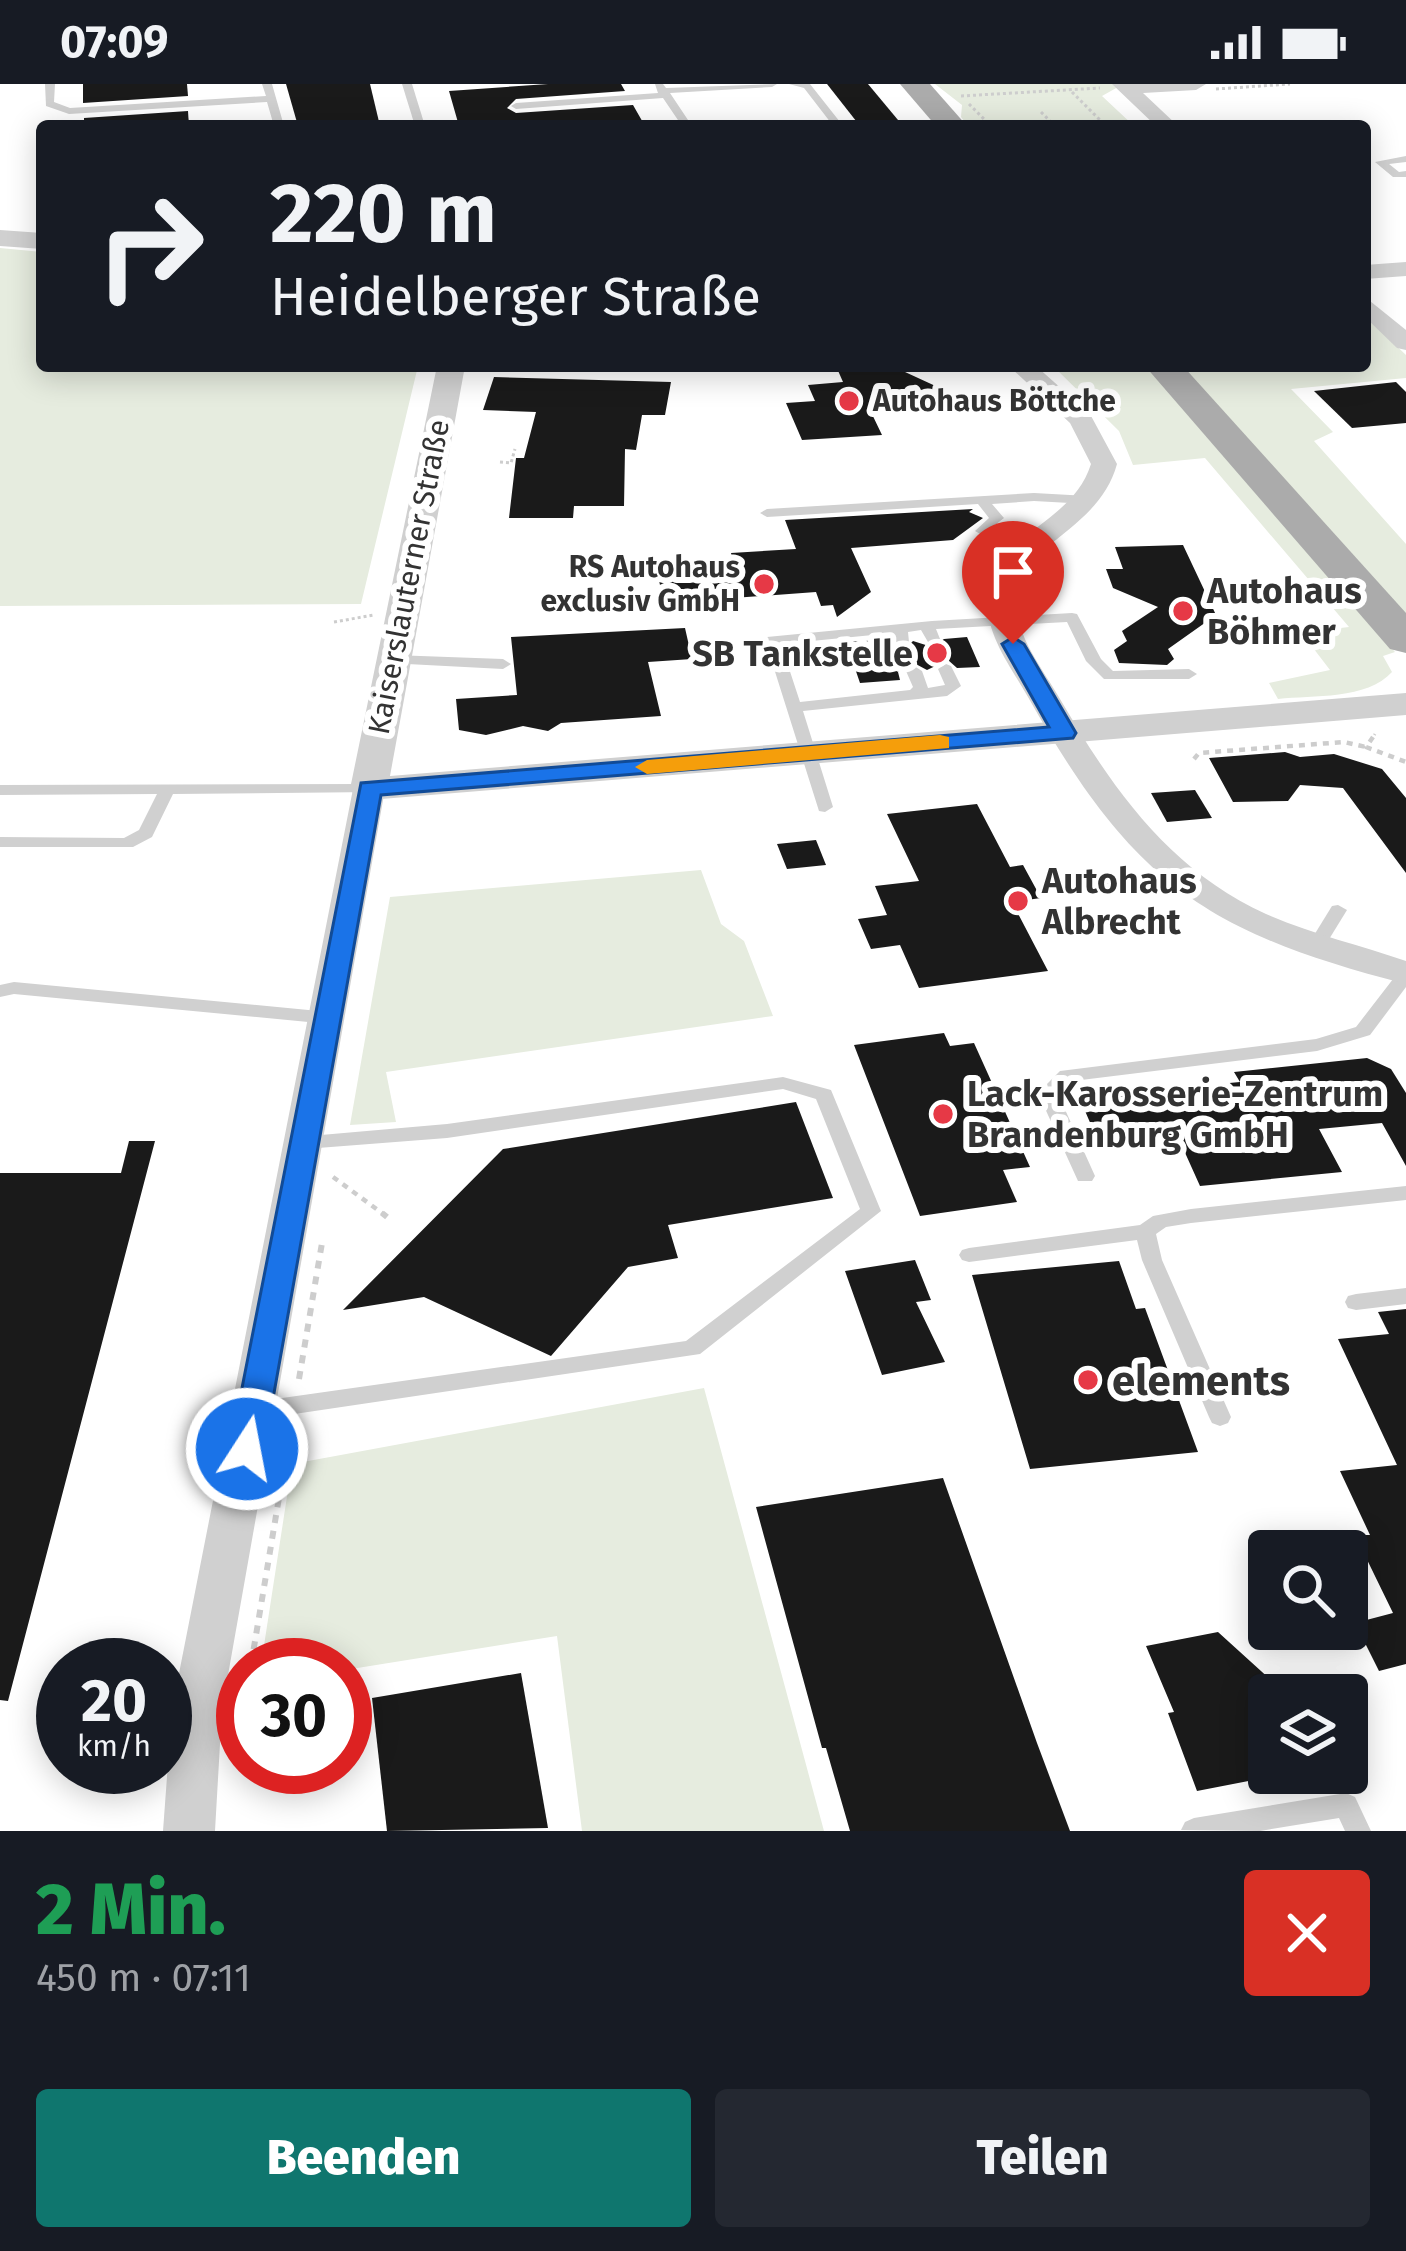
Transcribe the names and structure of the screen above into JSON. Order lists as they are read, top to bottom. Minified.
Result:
{"streets":{"street":["Kaiserslauterner Straße"]},"places":["Autohaus Böttche","RS Autohaus exclusiv GmbH","Autohaus Böhmer","SB Tankstelle","Autohaus Albrecht","Lack-Karosserie-Zentrum Brandenburg GmbH","elements"],"page":{"status":"07:09","turn":["220 m","Heidelberger Straße"],"speed":"20 km/h","limit":"30","heading":["2 Min.","450 m · 07:11"],"buttons":["Beenden","Teilen"]}}
